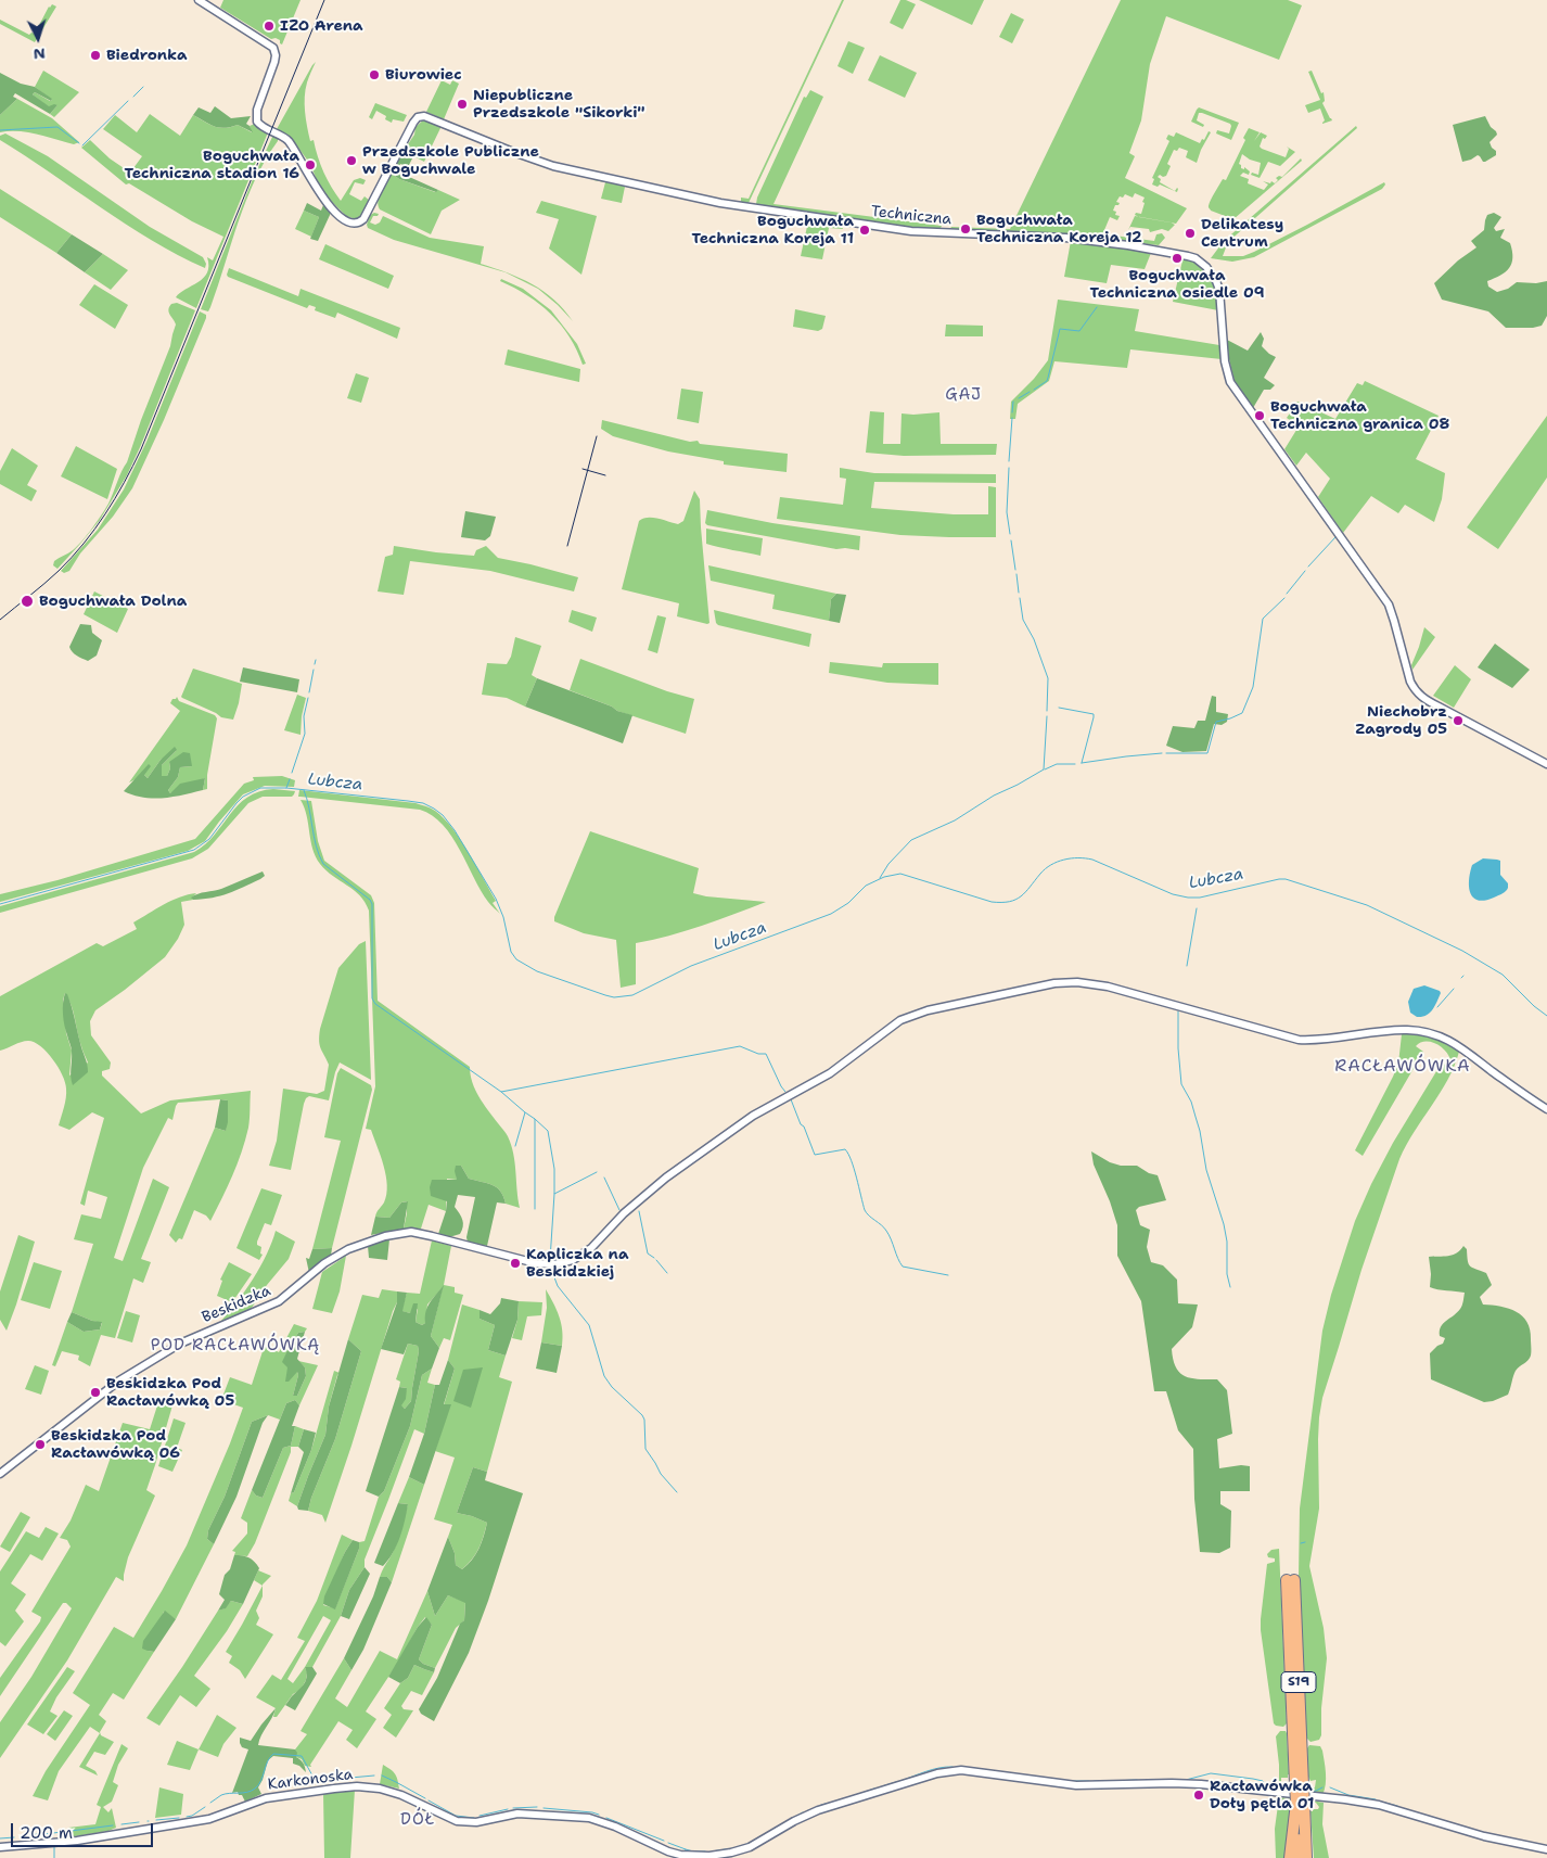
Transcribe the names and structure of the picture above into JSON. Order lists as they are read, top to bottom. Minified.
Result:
{"streets":{"highway":["S19"],"street":["Techniczna","Beskidzka","Karkonoska"]},"districts":["GAJ","RACŁAWÓWKA","POD RACŁAWÓWKĄ","DÓŁ"],"water":["Lubcza"],"places":["IZO Arena","Biedronka","Biurowiec","Niepubliczne Przedszkole \"Sikorki\"","Przedszkole Publiczne w Boguchwale","Boguchwała Techniczna stadion 16","Boguchwała Techniczna Koreja 12","Boguchwała Techniczna Koreja 11","Delikatesy Centrum","Boguchwała Techniczna osiedle 09","Boguchwała Techniczna granica 08","Boguchwała Dolna","Niechobrz Zagrody 05","Kapliczka na Beskidzkiej","Beskidzka Pod Racławówką 05","Beskidzka Pod Racławówką 06","Racławówka Doły pętla 01"],"scale_bar":"200 m","north":"bottom"}
